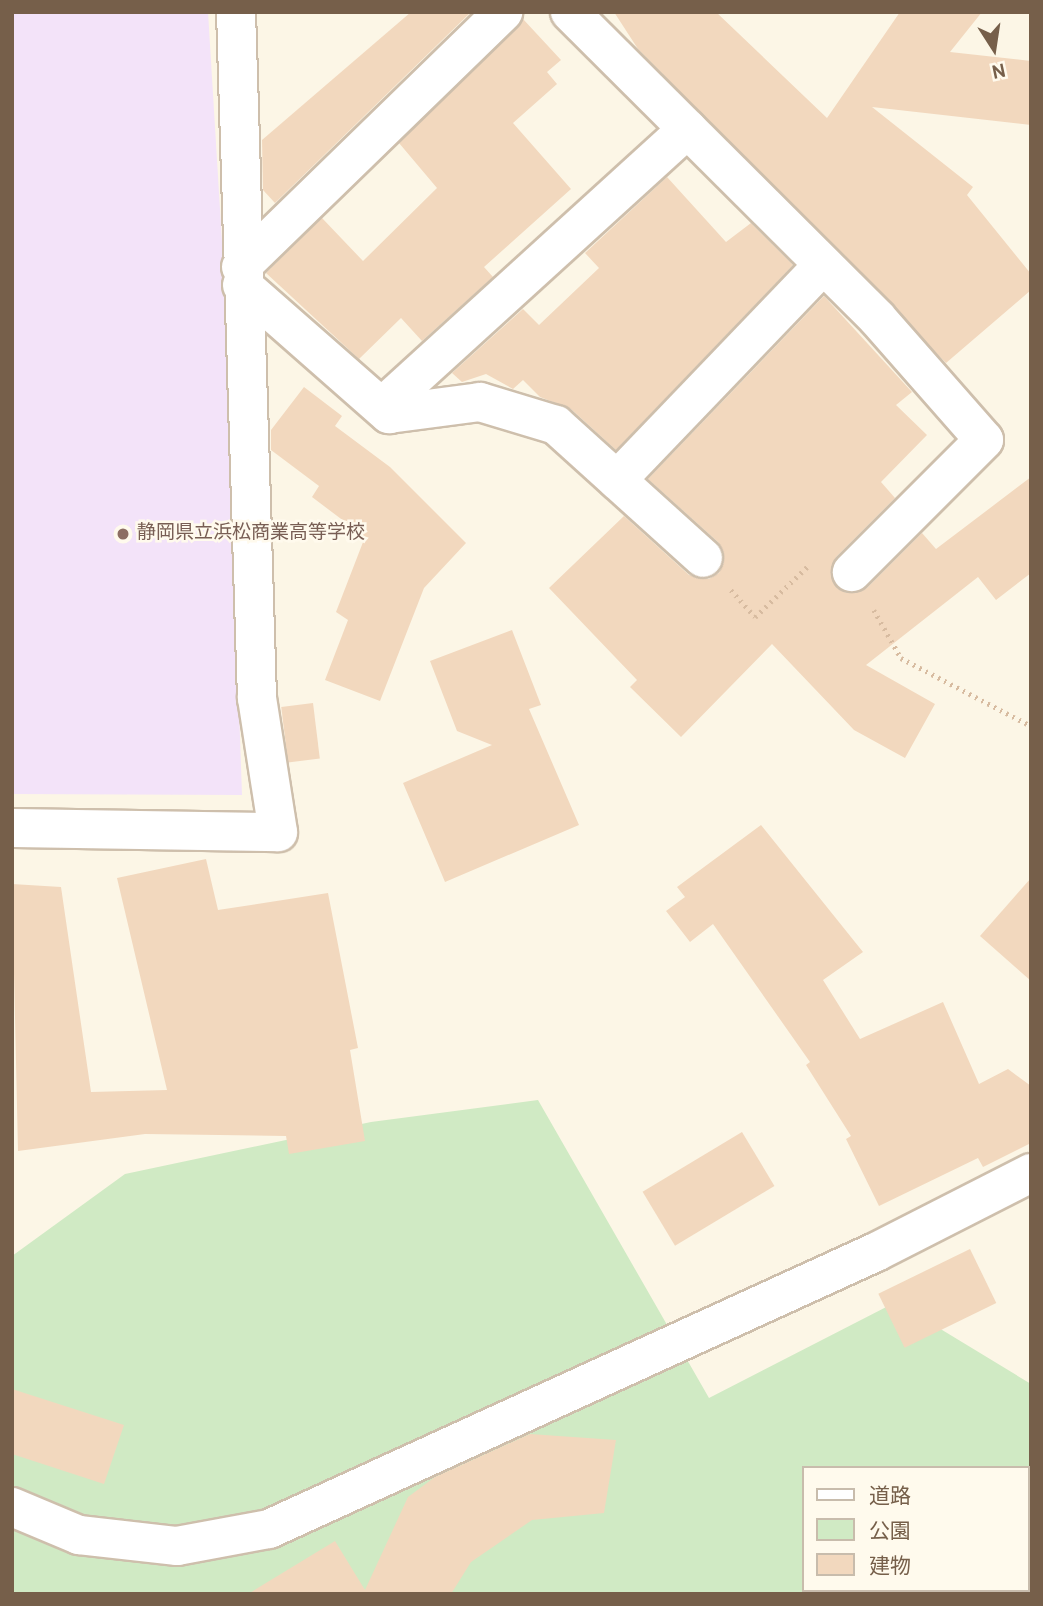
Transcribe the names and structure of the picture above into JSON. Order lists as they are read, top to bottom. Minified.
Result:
{"places":["静岡県立浜松商業高等学校"],"legend":["道路","公園","建物"],"north":"bottom"}
